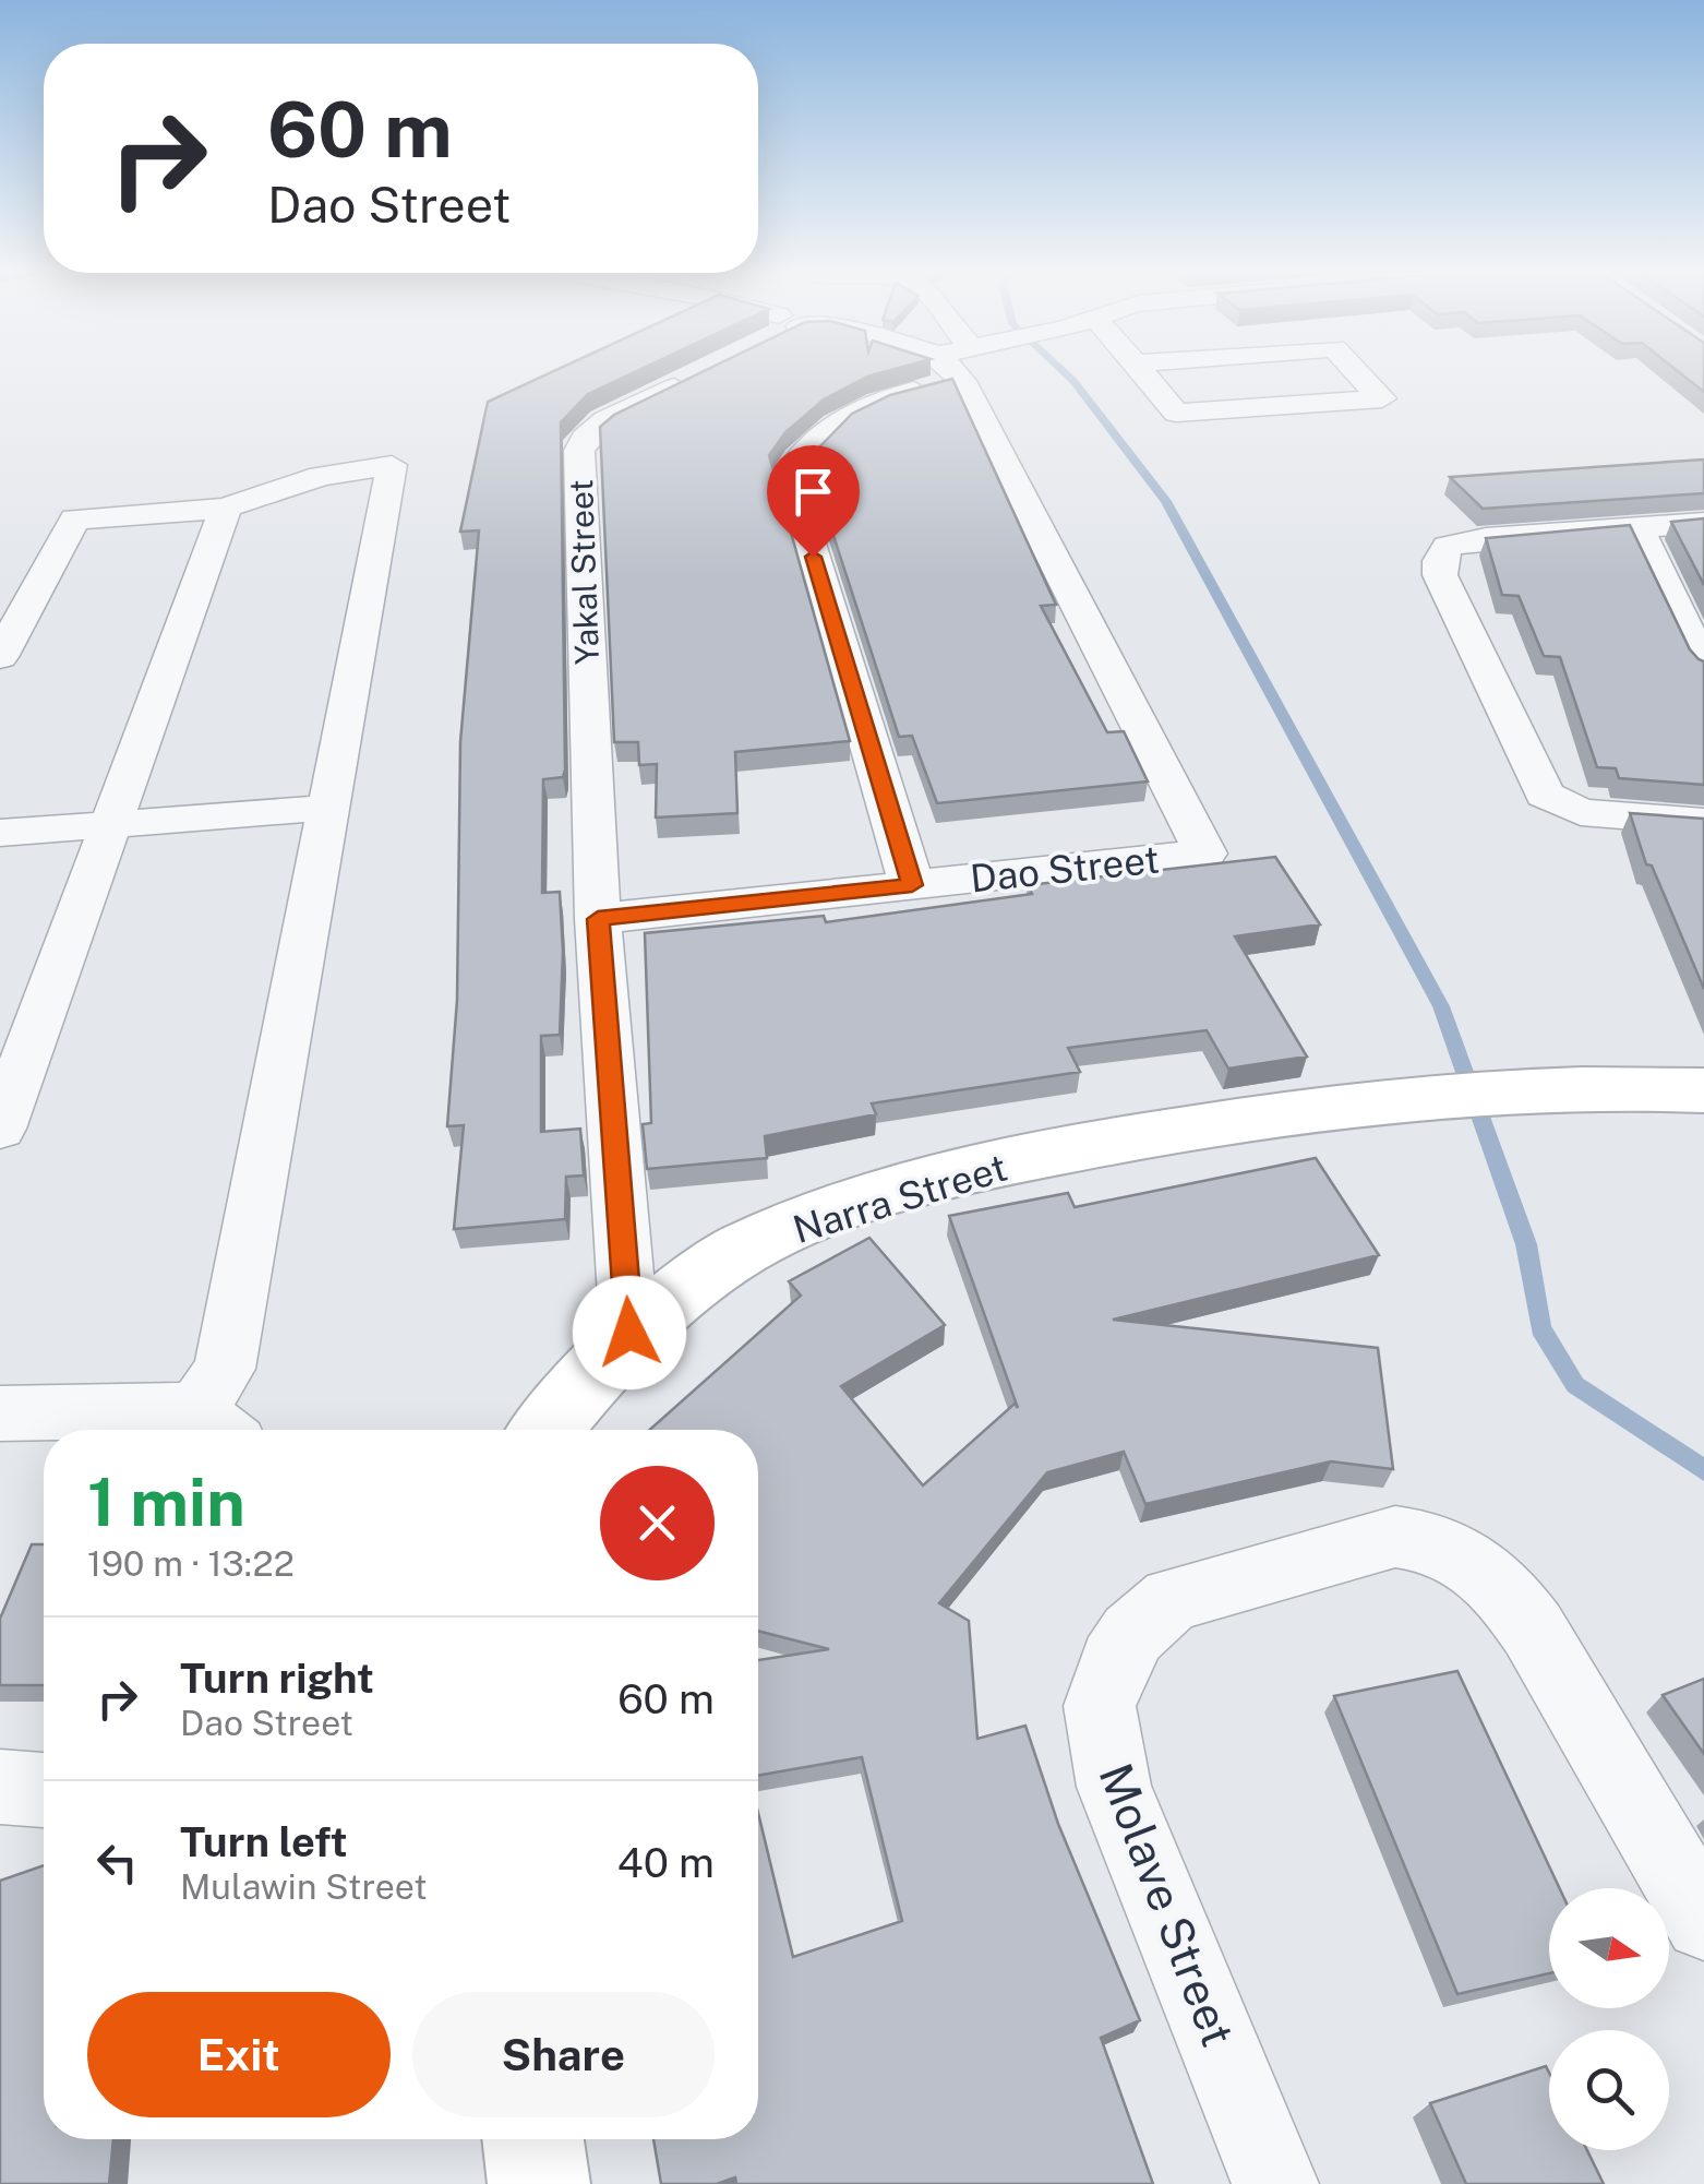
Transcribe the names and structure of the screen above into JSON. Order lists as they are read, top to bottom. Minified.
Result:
{"streets":{"street":["Yakal Street","Dao Street","Narra Street","Molave Street"]},"crossings":[["Yakal Street","Dao Street"],["Yakal Street","Narra Street"]],"north":"right","page":{"turn":["60 m","Dao Street"],"heading":["1 min","190 m · 13:22"],"list":[{"name":"Turn right","note":"Dao Street","value":"60 m"},{"name":"Turn left","note":"Mulawin Street","value":"40 m"}],"buttons":["Exit","Share"]}}
